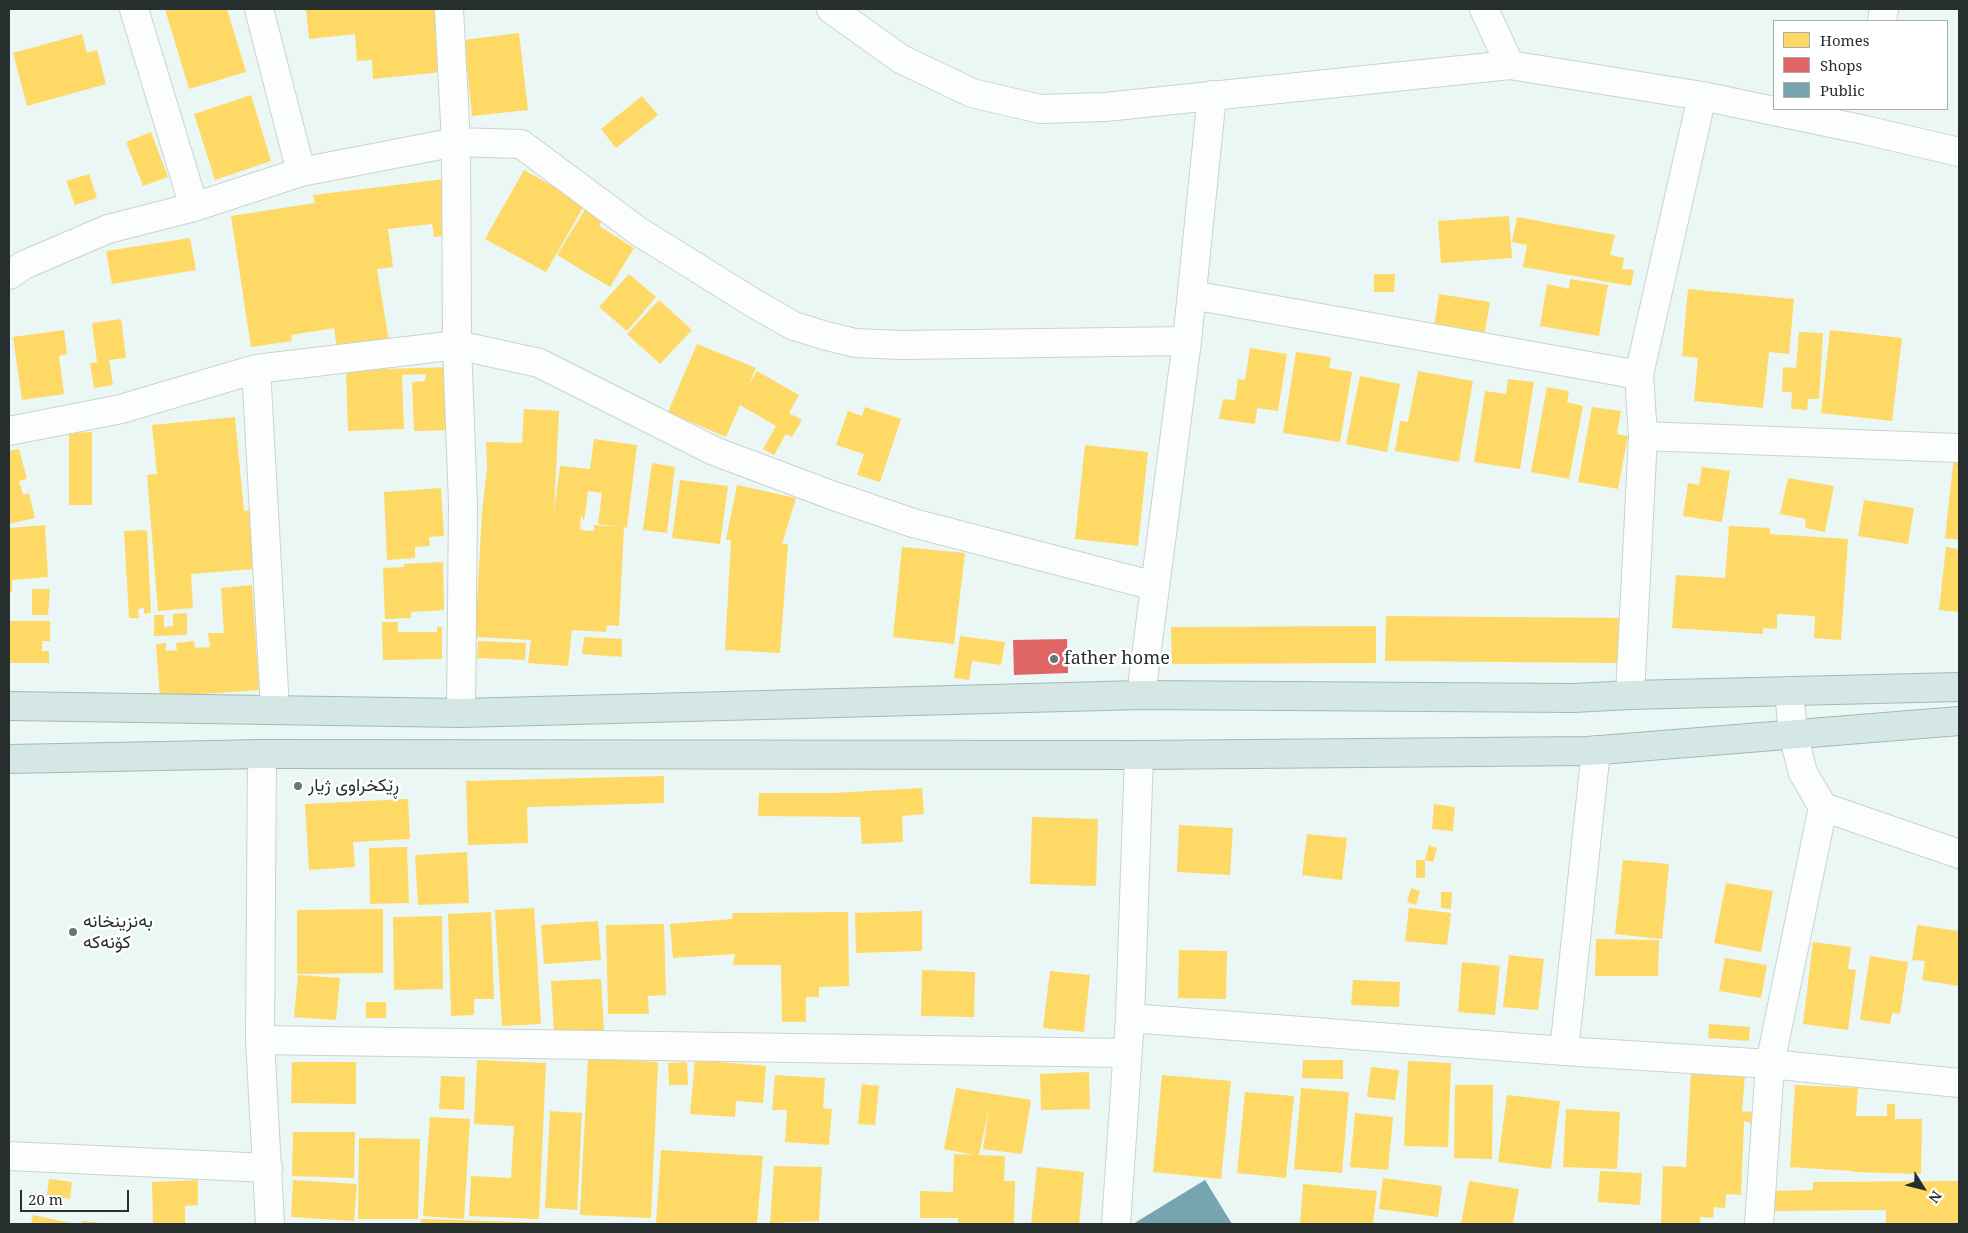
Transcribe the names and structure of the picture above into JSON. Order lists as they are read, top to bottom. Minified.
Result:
{"places":["father home","ڕێکخراوی ژیار","بەنزینخانە کۆنەکە"],"legend":["Homes","Shops","Public"],"scale_bar":"20 m","north":"bottom right"}
